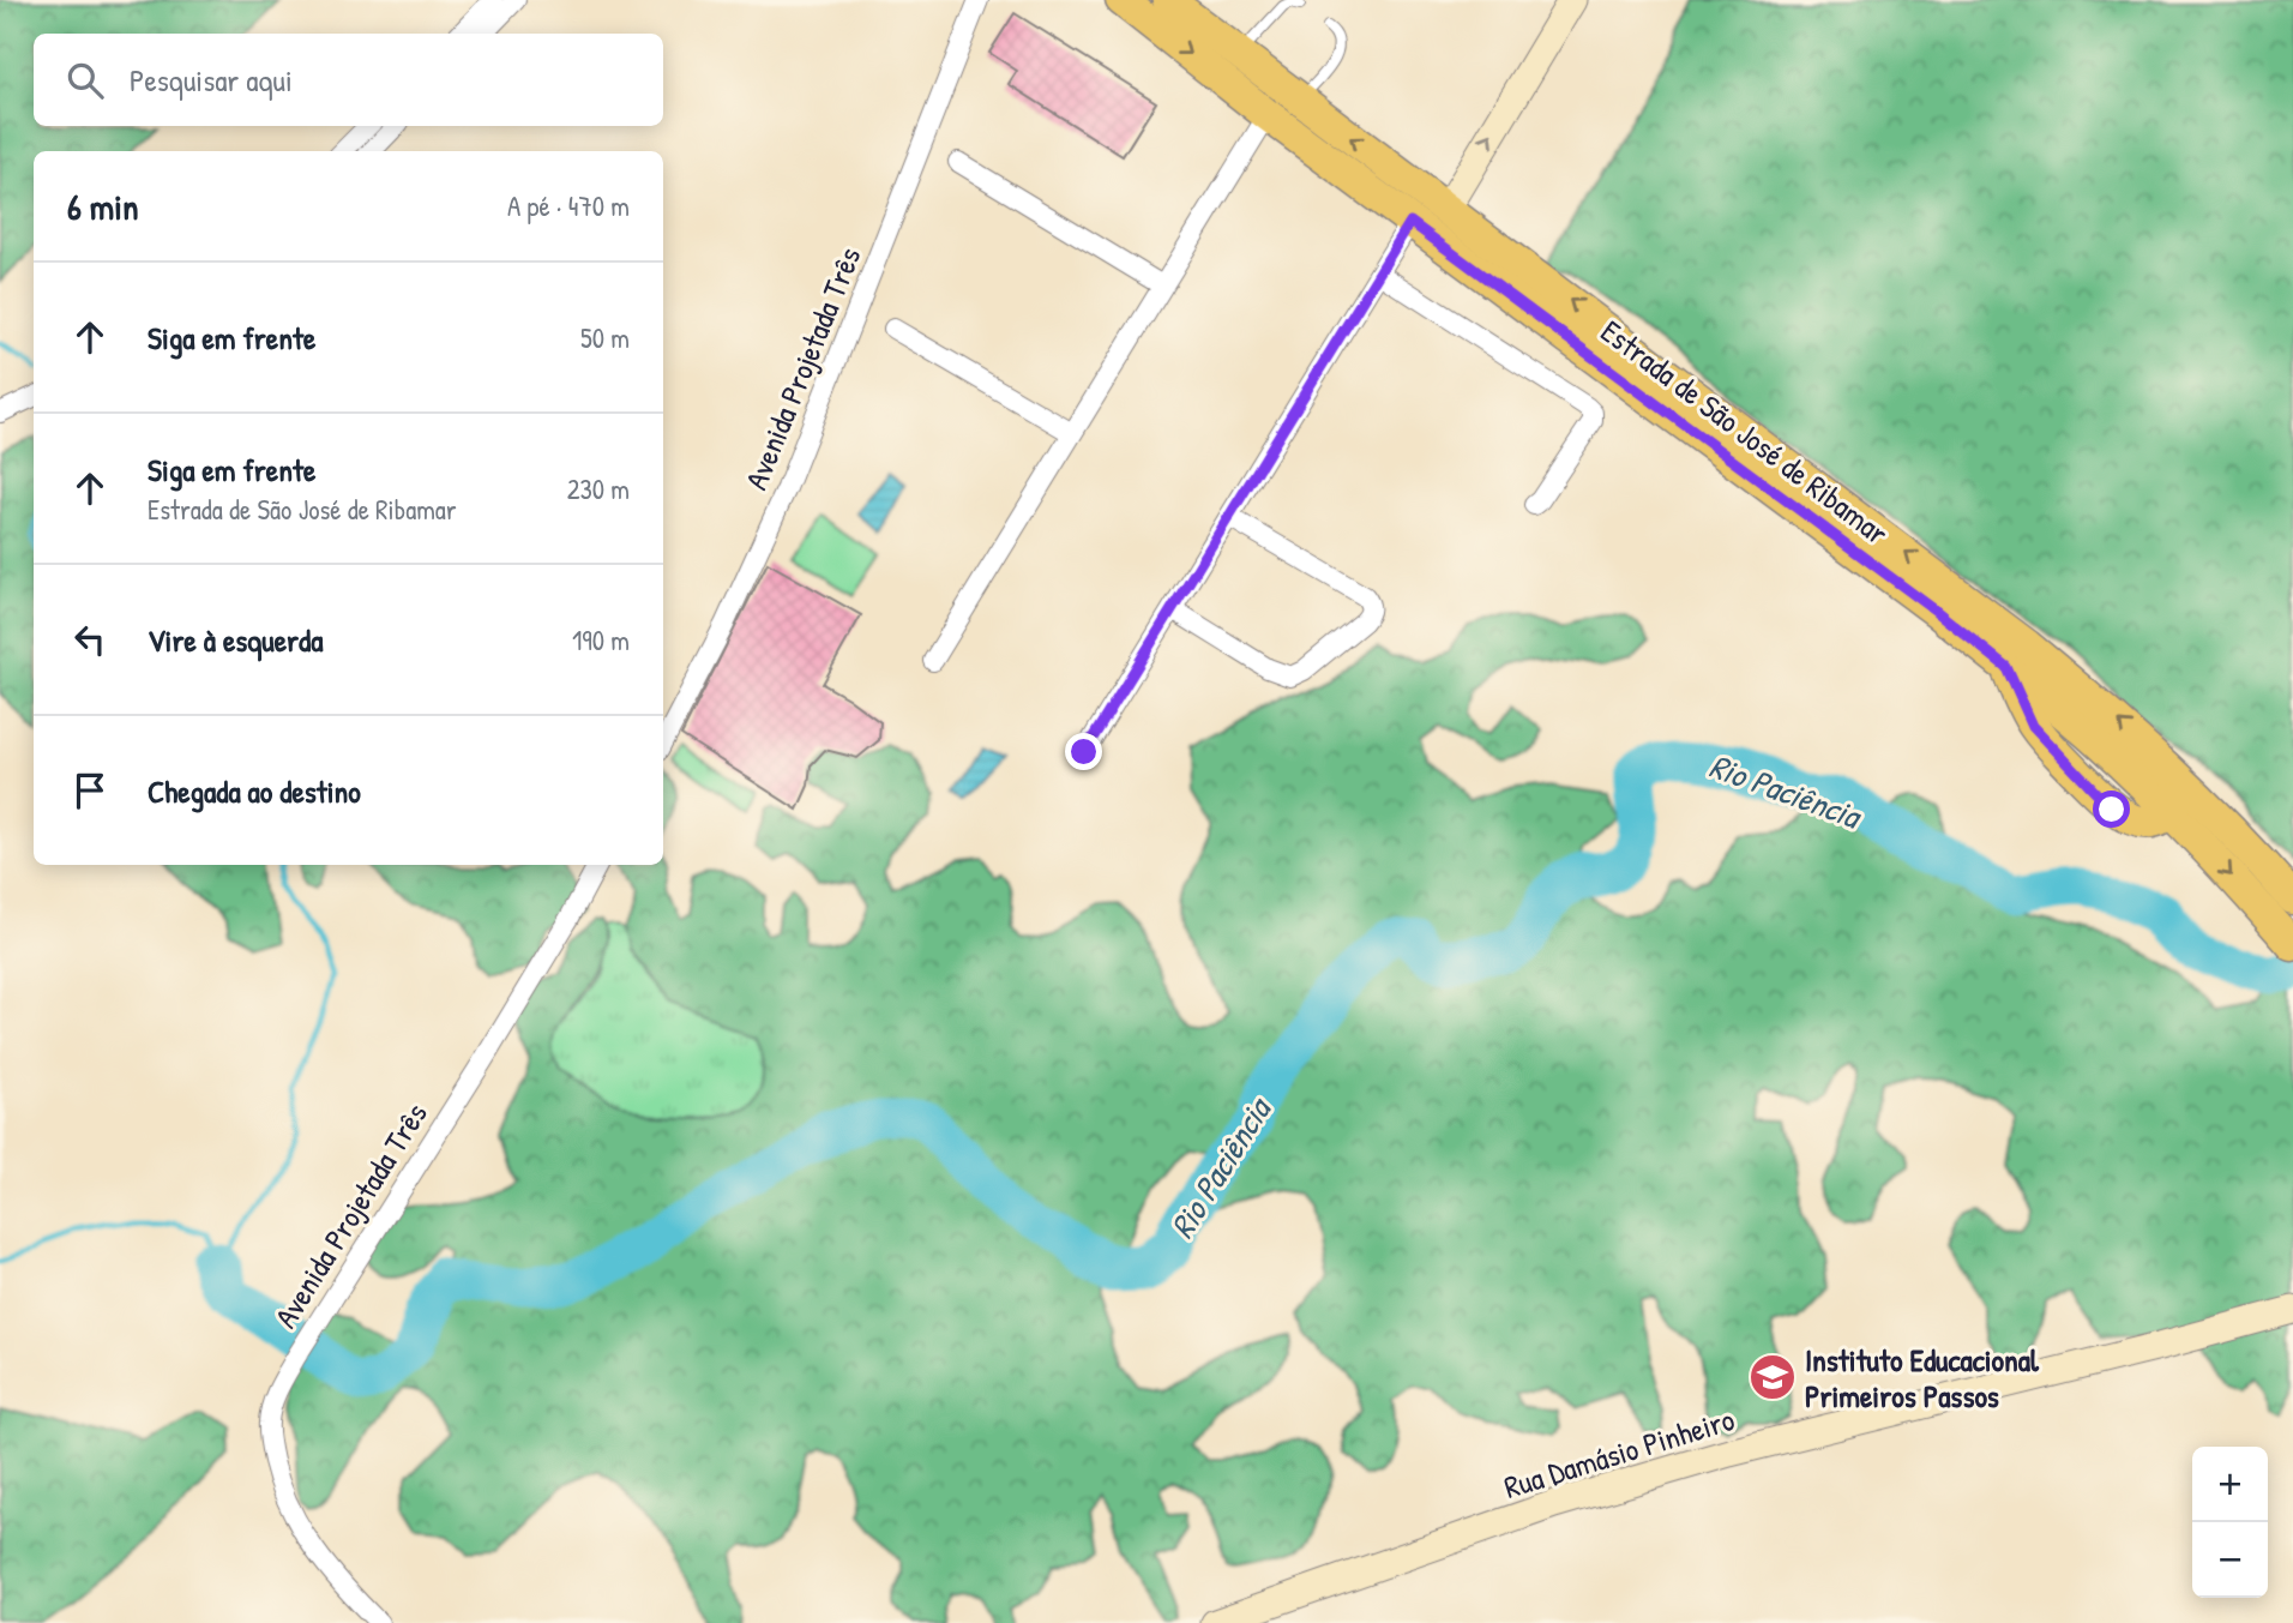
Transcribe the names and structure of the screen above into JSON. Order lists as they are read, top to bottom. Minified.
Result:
{"streets":{"main road":["Estrada de São José de Ribamar"],"street":["Avenida Projetada Três","Rua Damásio Pinheiro"]},"water":["Rio Paciência"],"places":{"school or university":["Instituto Educacional Primeiros Passos"]},"page":{"search":"Pesquisar aqui","heading":["6 min","A pé · 470 m"],"list":[["Siga em frente","50 m"],["Siga em frente","Estrada de São José de Ribamar","230 m"],["Vire à esquerda","190 m"],"Chegada ao destino"],"map_buttons":["+","−"]}}
